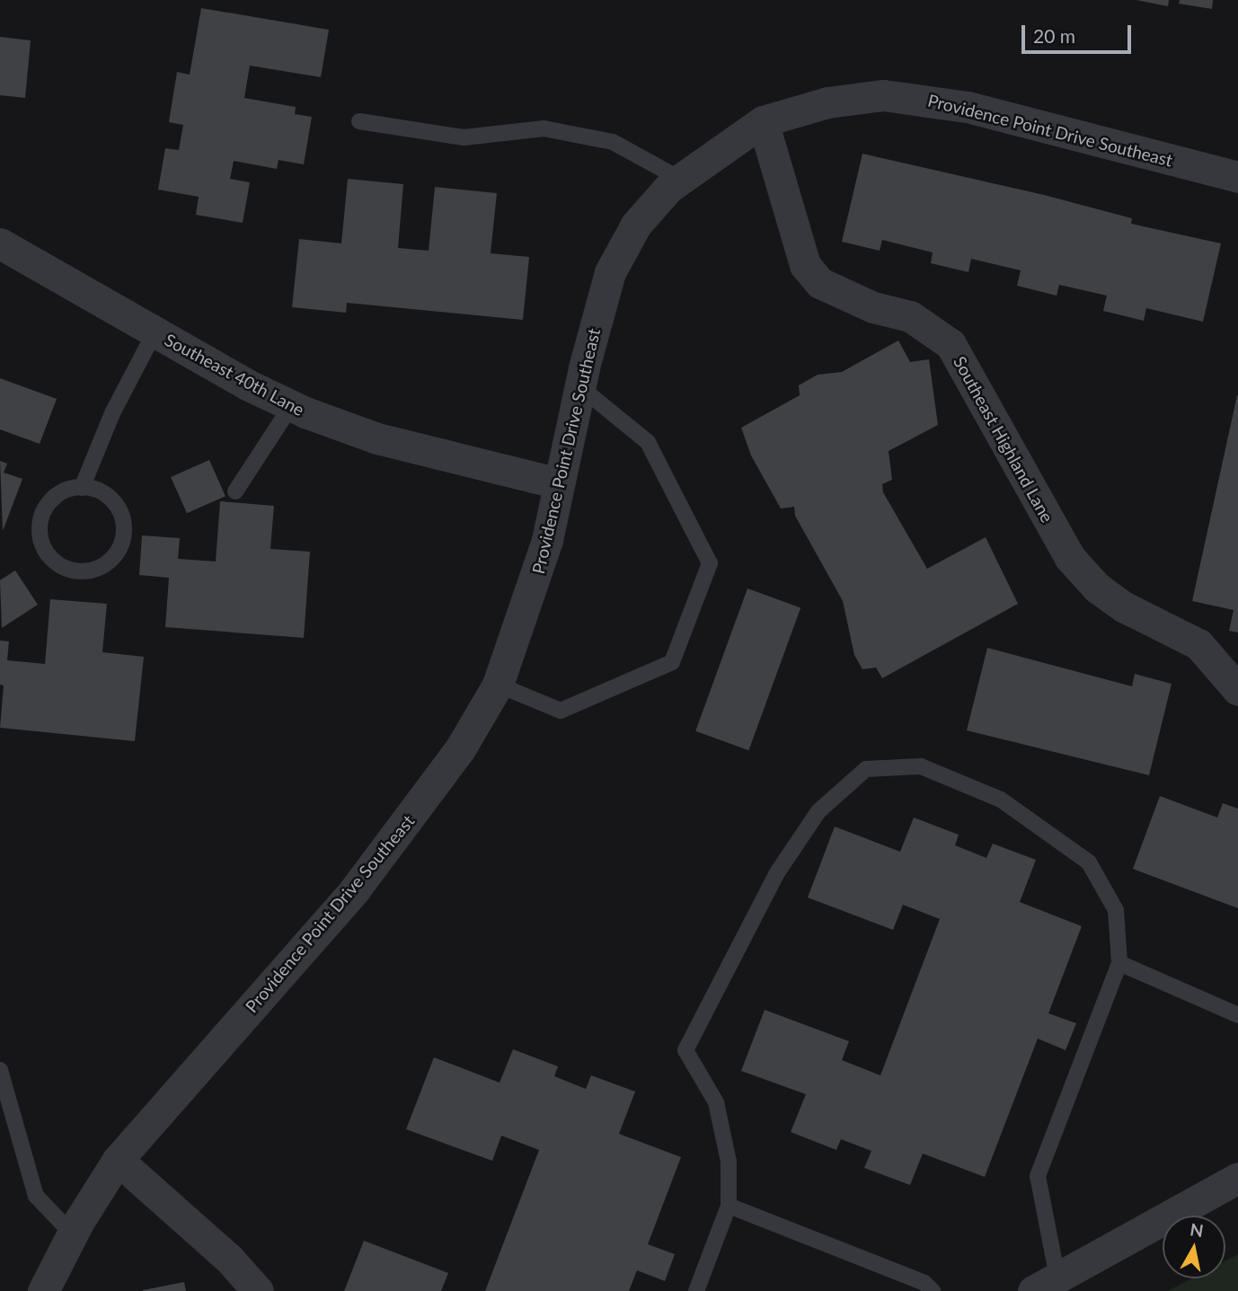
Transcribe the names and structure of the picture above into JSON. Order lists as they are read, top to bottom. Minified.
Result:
{"streets":{"street":["Providence Point Drive Southeast","Southeast 40th Lane","Southeast Highland Lane"]},"crossings":[["Providence Point Drive Southeast","Southeast 40th Lane"],["Providence Point Drive Southeast","Southeast Highland Lane"]],"scale_bar":"20 m","north":"top"}
